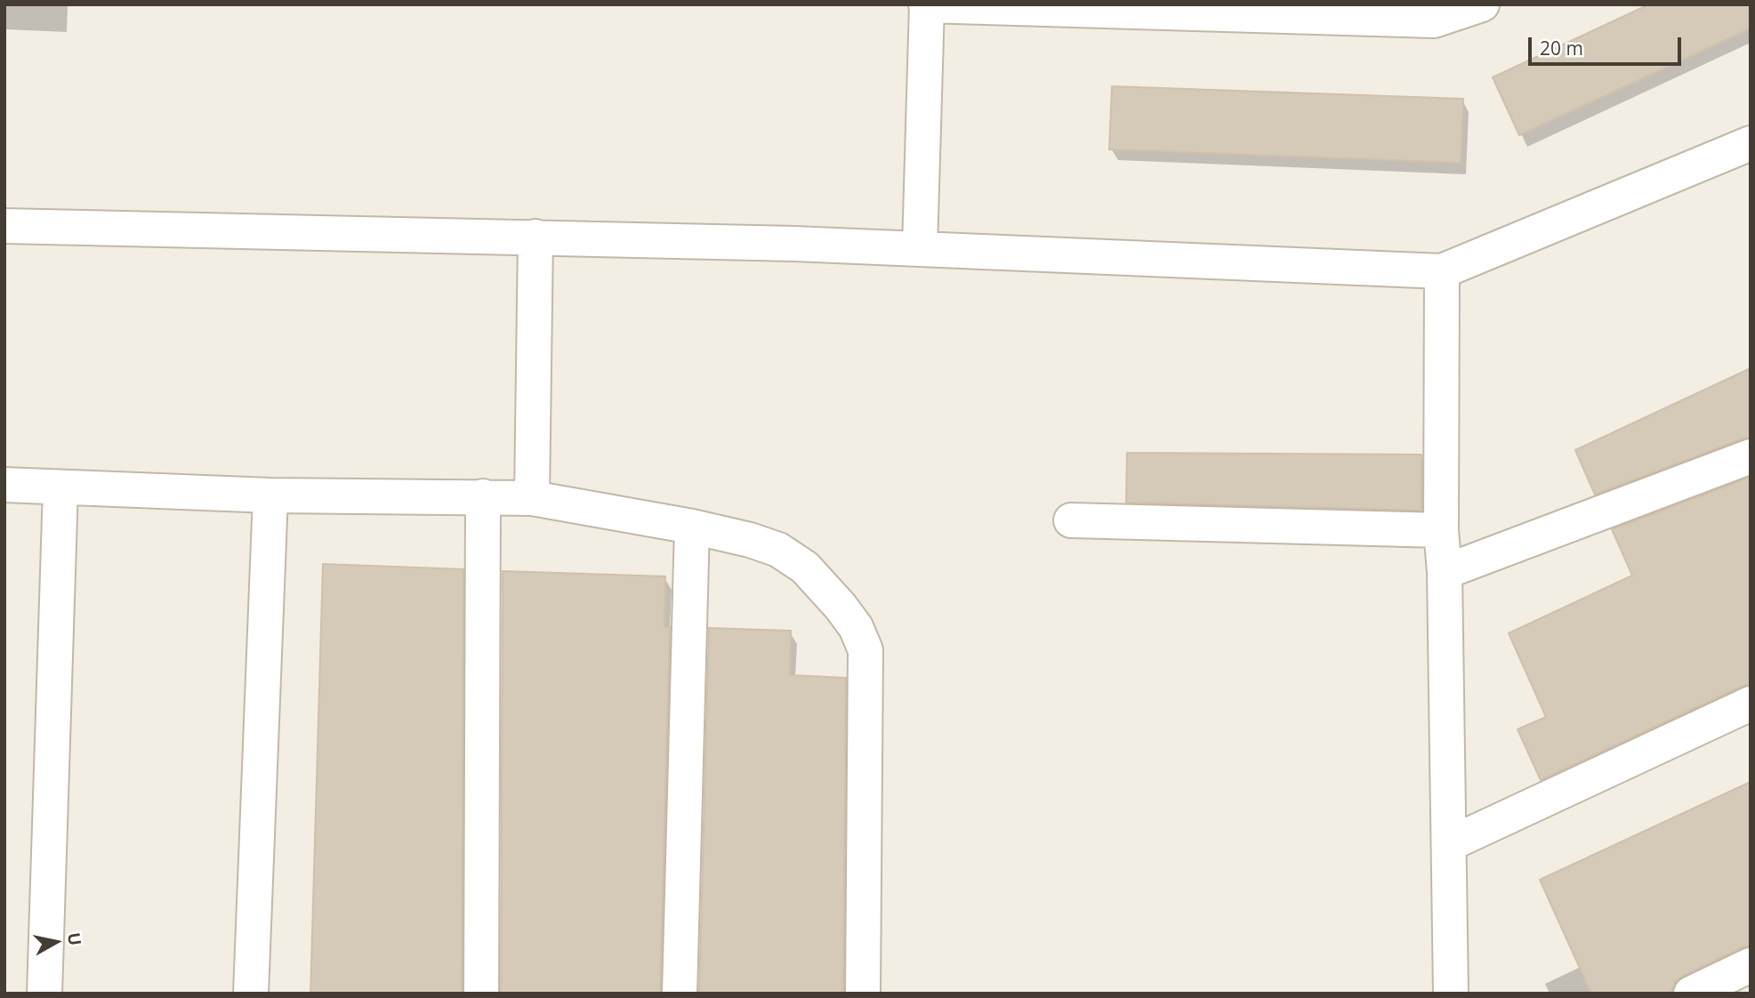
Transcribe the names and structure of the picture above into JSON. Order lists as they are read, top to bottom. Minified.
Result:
{"scale_bar":"20 m","north":"right"}
